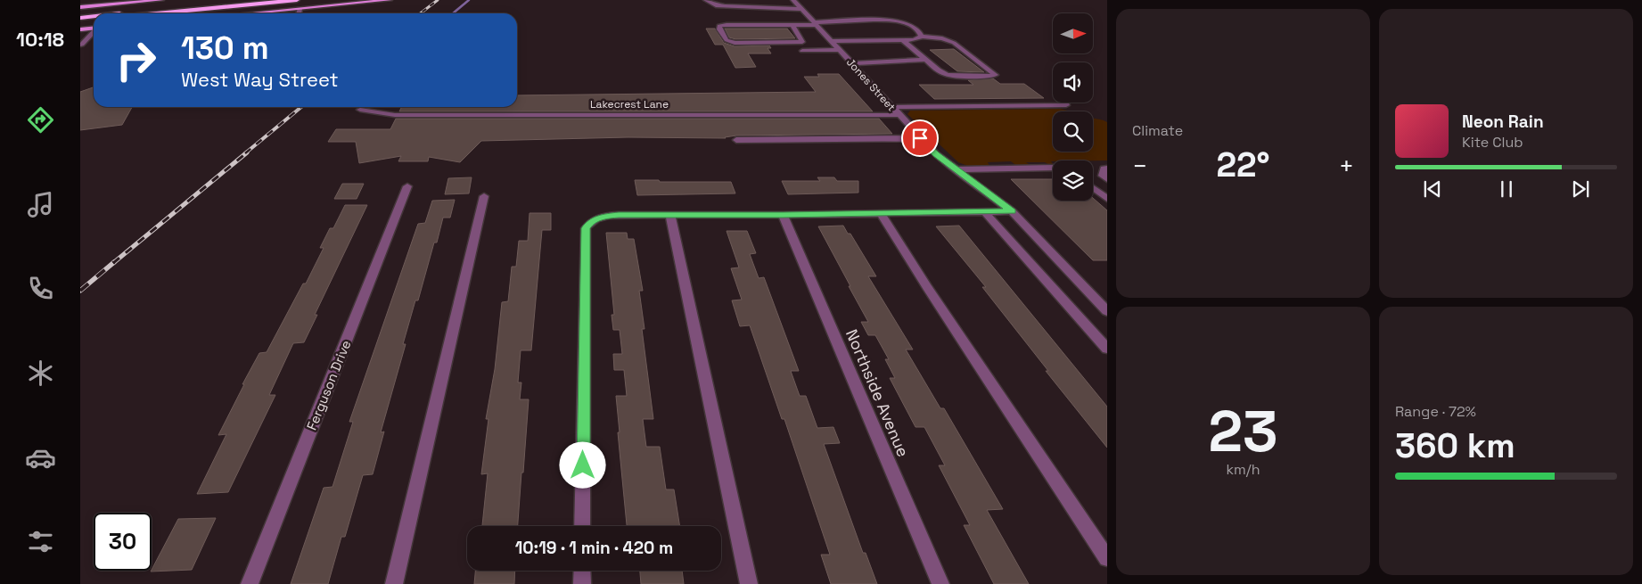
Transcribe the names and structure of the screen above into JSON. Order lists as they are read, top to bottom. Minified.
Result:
{"streets":{"street":["Jones Street","Lakecrest Lane","Ferguson Drive","Northside Avenue"]},"crossings":[["Jones Street","Lakecrest Lane"]],"north":"right","page":{"tabs":"10:18","tile":["Climate",["23","km/h"],["Range · 72%","360 km"]],"turn":["130 m","West Way Street"],"song":["Neon Rain","Kite Club"],"heat":["−","22°","+"],"limit":"30","trip":"10:19 · 1 min · 420 m"}}
